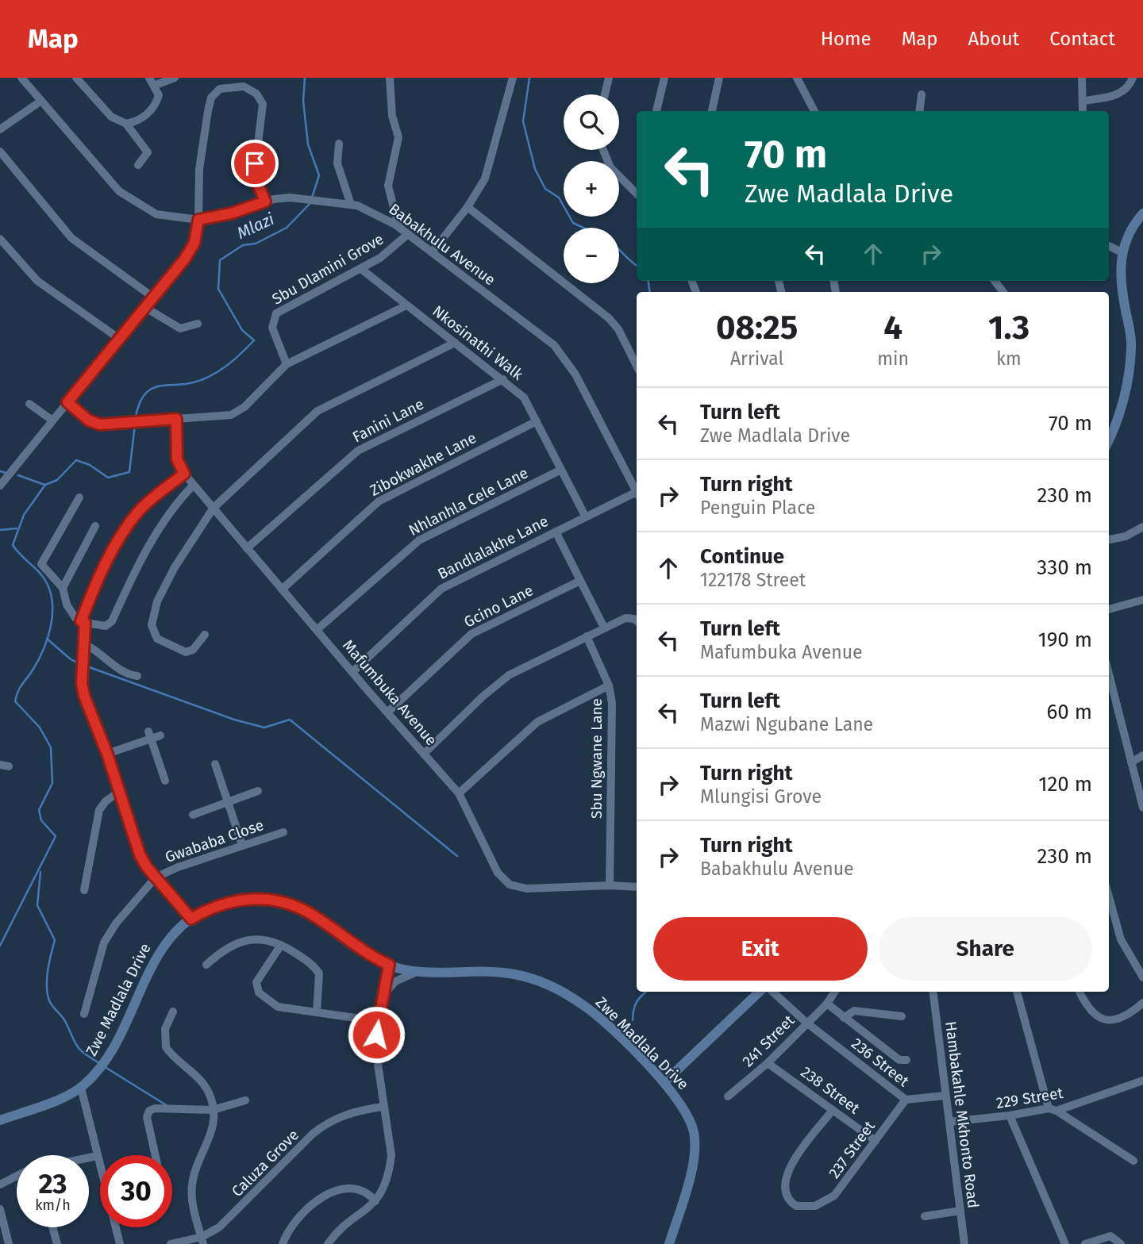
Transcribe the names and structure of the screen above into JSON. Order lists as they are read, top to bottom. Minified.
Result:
{"streets":{"street":["Babakhulu Avenue","Sbu Dlamini Grove","Nkosinathi Walk","Fanini Lane","Zibokwakhe Lane","Nhlanhla Cele Lane","Bandlalakhe Lane","Gcino Lane","Mafumbuka Avenue","Sbu Ngwane Lane","Gwababa Close","Zwe Madlala Drive","241 Street","236 Street","238 Street","229 Street","Hambakahle Mkhonto Road","237 Street","Caluza Grove"]},"crossings":[["Babakhulu Avenue","Sbu Dlamini Grove"],["Sbu Dlamini Grove","Nkosinathi Walk"],["Nkosinathi Walk","Fanini Lane"],["Nkosinathi Walk","Zibokwakhe Lane"],["Nkosinathi Walk","Nhlanhla Cele Lane"],["Nkosinathi Walk","Bandlalakhe Lane"],["Fanini Lane","Mafumbuka Avenue"],["Zibokwakhe Lane","Mafumbuka Avenue"],["Nhlanhla Cele Lane","Mafumbuka Avenue"],["Bandlalakhe Lane","Mafumbuka Avenue"],["Gcino Lane","Mafumbuka Avenue"],["Mafumbuka Avenue","Sbu Ngwane Lane"],["241 Street","236 Street"],["241 Street","238 Street"],["236 Street","Hambakahle Mkhonto Road"],["236 Street","237 Street"],["238 Street","237 Street"],["229 Street","Hambakahle Mkhonto Road"]],"water":["Mlazi"],"page":{"header":"Map","nav":["Home","Map","About","Contact"],"map_buttons":["+","−"],"turn":["70 m","Zwe Madlala Drive"],"eta":["08:25","Arrival","4","min","1.3","km"],"list":[{"name":"Turn left","note":"Zwe Madlala Drive","value":"70 m"},{"name":"Turn right","note":"Penguin Place","value":"230 m"},{"name":"Continue","note":"122178 Street","value":"330 m"},{"name":"Turn left","note":"Mafumbuka Avenue","value":"190 m"},{"name":"Turn left","note":"Mazwi Ngubane Lane","value":"60 m"},{"name":"Turn right","note":"Mlungisi Grove","value":"120 m"},{"name":"Turn right","note":"Babakhulu Avenue","value":"230 m"}],"buttons":["Exit","Share"],"speed":"23 km/h","limit":"30"}}
